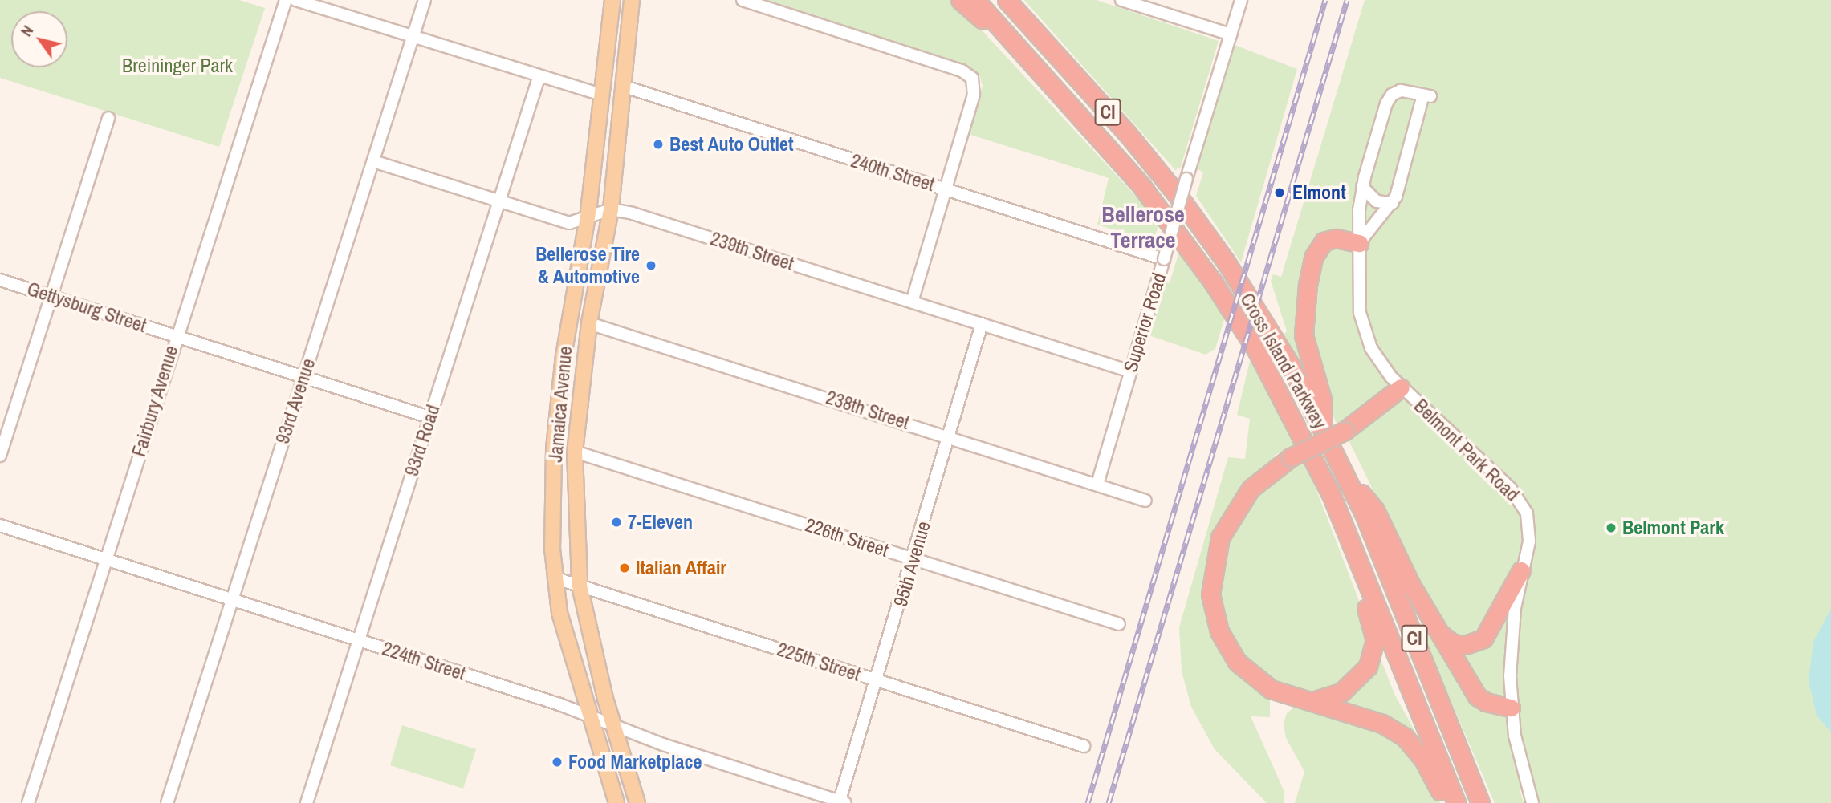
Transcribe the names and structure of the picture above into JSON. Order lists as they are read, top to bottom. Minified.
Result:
{"streets":{"highway":["CI","Cross Island Parkway"],"main road":["Jamaica Avenue"],"street":["240th Street","239th Street","Gettysburg Street","Superior Road","Fairbury Avenue","93rd Avenue","238th Street","93rd Road","Belmont Park Road","226th Street","95th Avenue","224th Street","225th Street"]},"crossings":[["240th Street","Superior Road"],["240th Street","Jamaica Avenue"],["239th Street","Superior Road"],["239th Street","Jamaica Avenue"],["239th Street","95th Avenue"],["Gettysburg Street","Fairbury Avenue"],["Gettysburg Street","93rd Avenue"],["Gettysburg Street","93rd Road"],["Superior Road","238th Street"],["Fairbury Avenue","224th Street"],["93rd Avenue","224th Street"],["Jamaica Avenue","238th Street"],["Jamaica Avenue","226th Street"],["Jamaica Avenue","224th Street"],["Jamaica Avenue","225th Street"],["238th Street","95th Avenue"],["93rd Road","224th Street"],["226th Street","95th Avenue"],["95th Avenue","224th Street"],["95th Avenue","225th Street"]],"districts":["Bellerose Terrace"],"parks":["Breininger Park"],"places":["Best Auto Outlet","Elmont","Bellerose Tire & Automotive","7-Eleven","Belmont Park","Italian Affair","Food Marketplace"],"north":"top left"}
